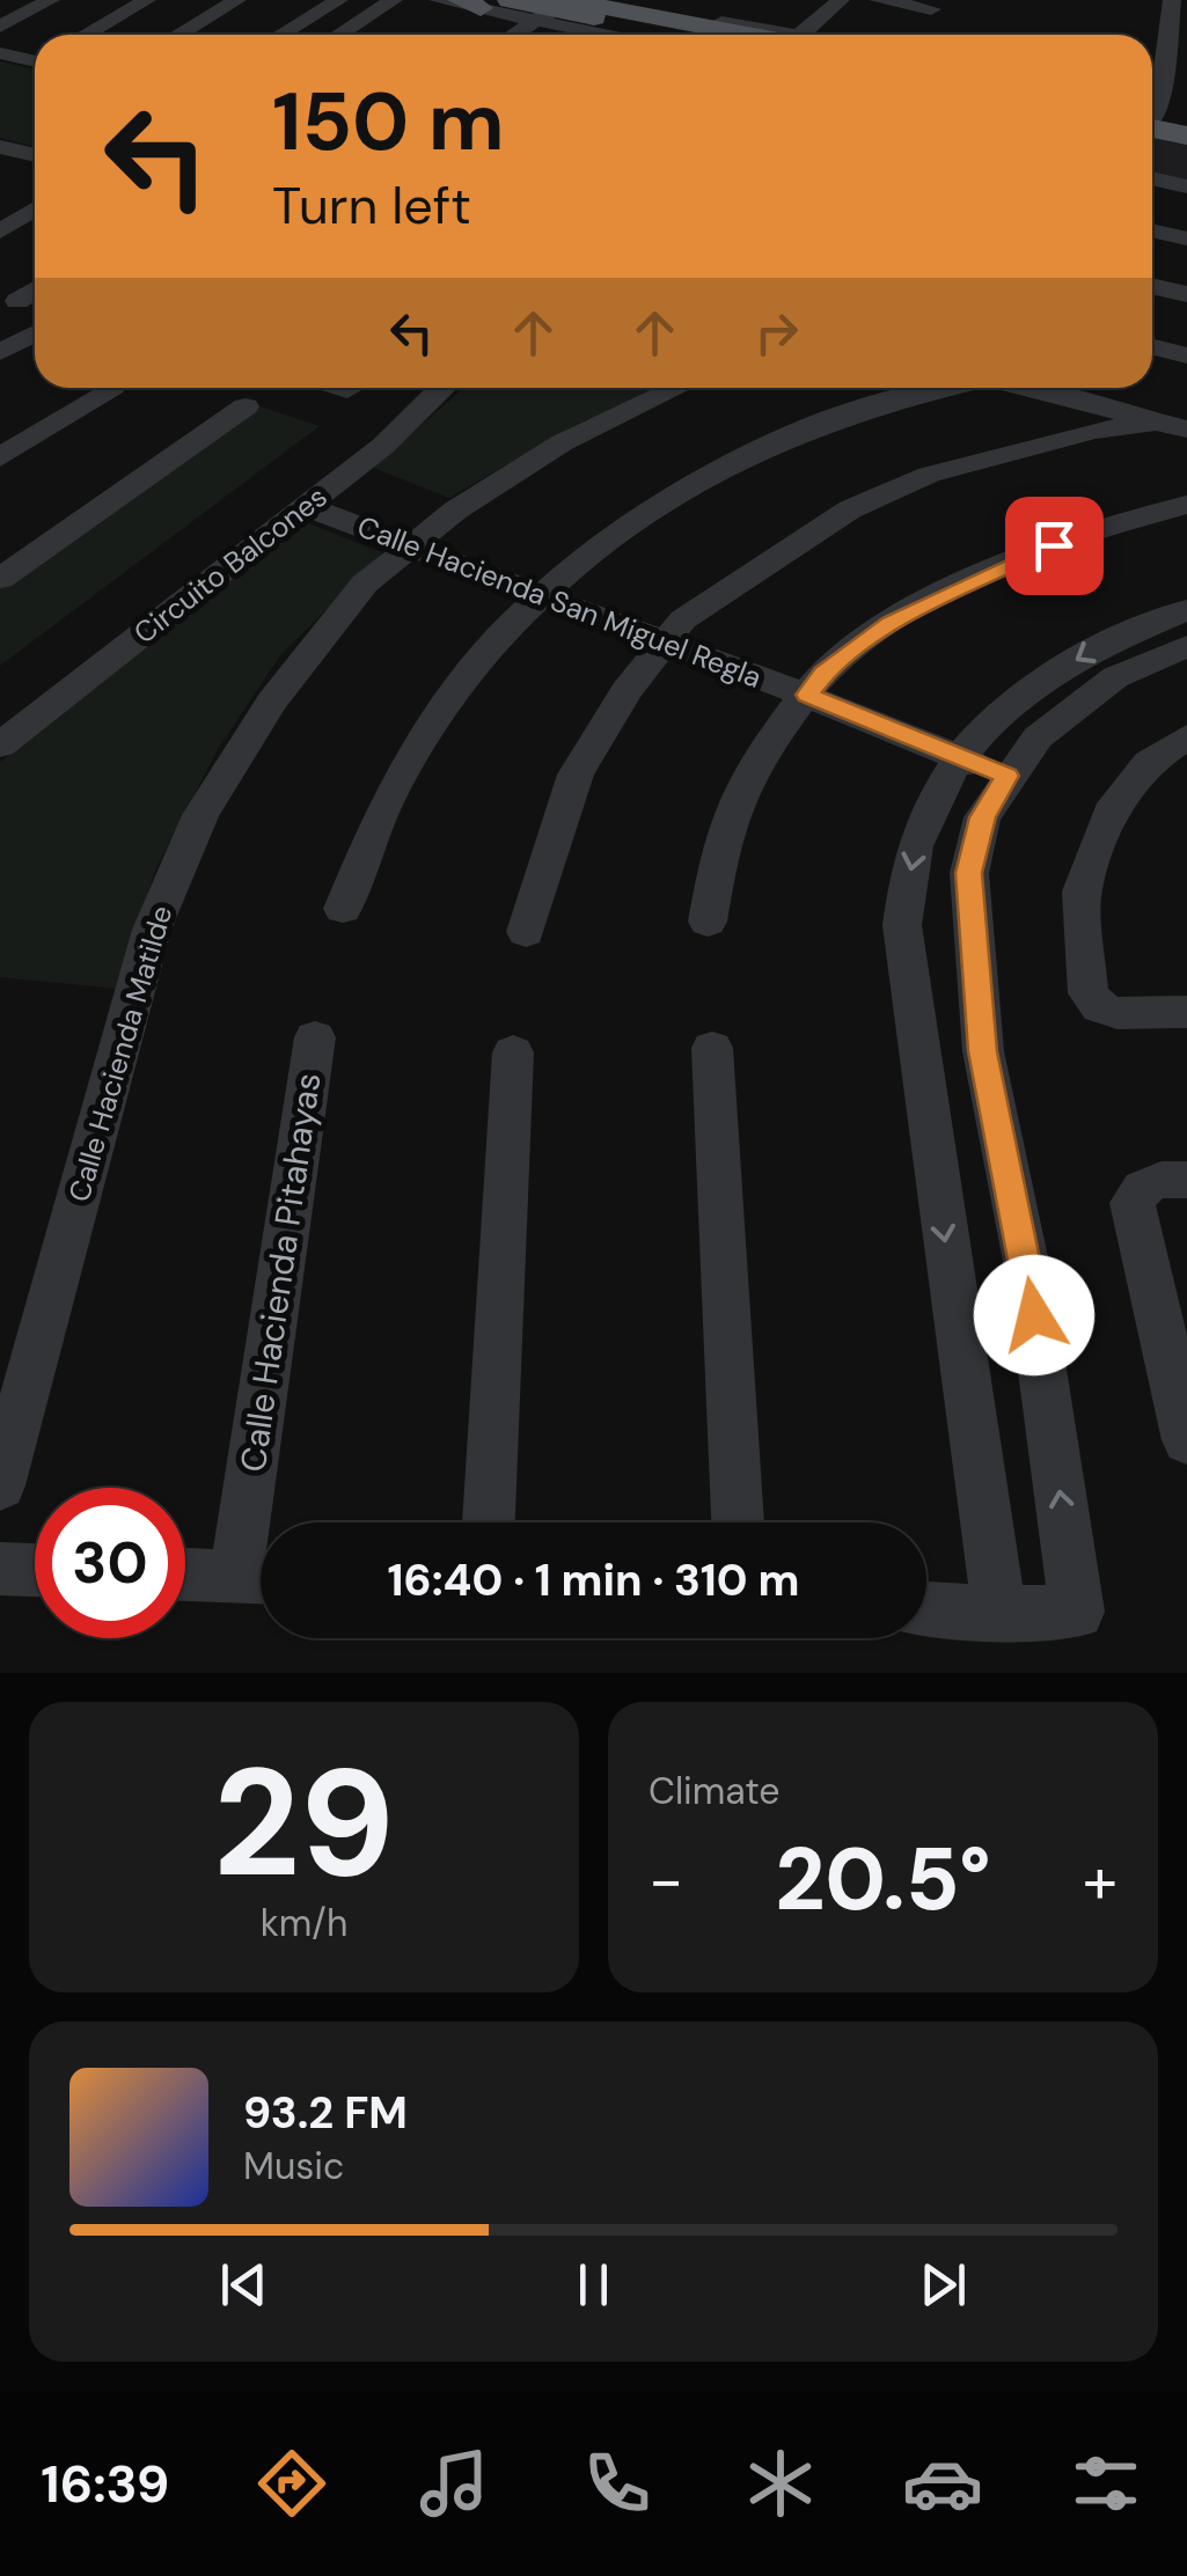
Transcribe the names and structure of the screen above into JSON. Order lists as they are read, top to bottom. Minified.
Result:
{"streets":{"street":["Circuito Balcones","Calle Hacienda San Miguel Regla","Calle Hacienda Matilde","Calle Hacienda Pitahayas"]},"crossings":[["Circuito Balcones","Calle Hacienda San Miguel Regla"],["Calle Hacienda San Miguel Regla","Calle Hacienda Matilde"]],"page":{"turn":["150 m","Turn left"],"limit":"30","trip":"16:40 · 1 min · 310 m","tile":[["29","km/h"],"Climate"],"heat":["−","20.5°","+"],"song":["93.2 FM","Music"],"tabs":"16:39"}}
